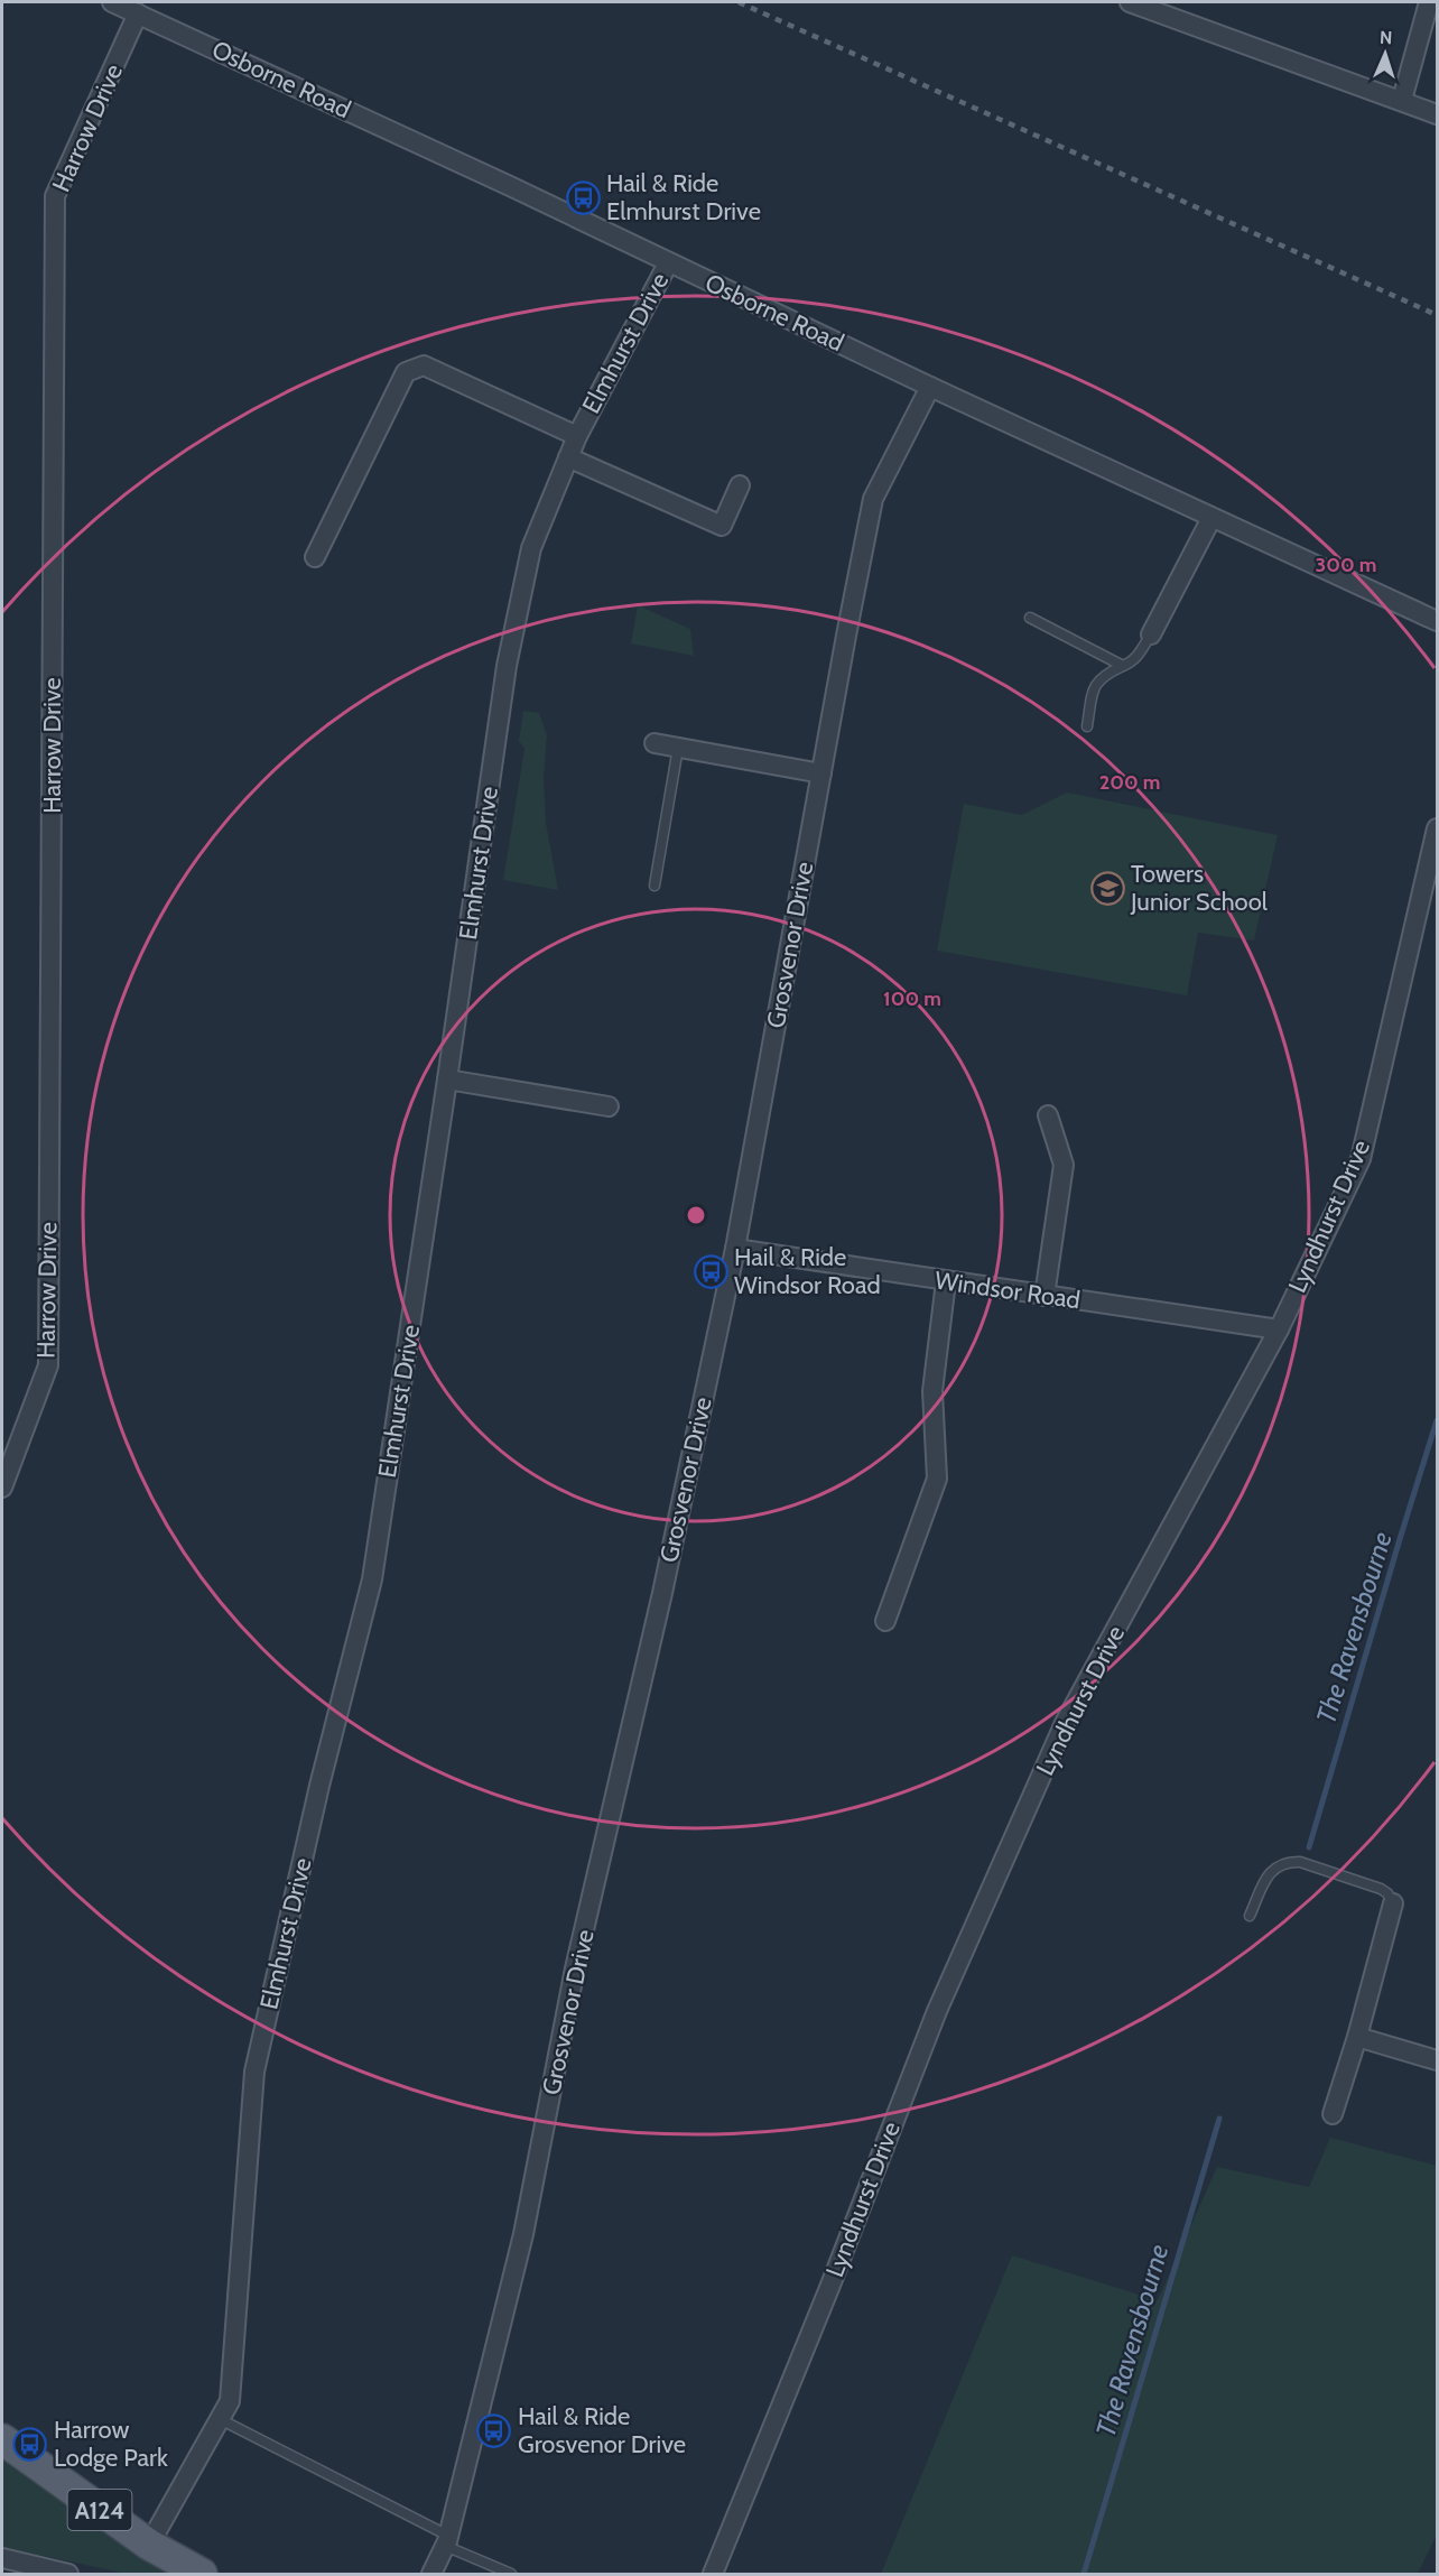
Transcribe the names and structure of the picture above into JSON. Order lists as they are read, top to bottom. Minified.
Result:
{"streets":{"main road":["A124"],"street":["Osborne Road","Harrow Drive","Elmhurst Drive","Grosvenor Drive","Lyndhurst Drive","Windsor Road"]},"crossings":[["Osborne Road","Harrow Drive"],["Osborne Road","Elmhurst Drive"],["Osborne Road","Grosvenor Drive"],["Elmhurst Drive","A124"],["Grosvenor Drive","Windsor Road"],["Lyndhurst Drive","Windsor Road"]],"water":["The Ravensbourne"],"places":{"bus stop":["Hail & Ride Elmhurst Drive","Hail & Ride Windsor Road","Hail & Ride Grosvenor Drive","Harrow Lodge Park"],"school or university":["Towers Junior School"]},"north":"top","rings":["300 m","200 m","100 m"]}
